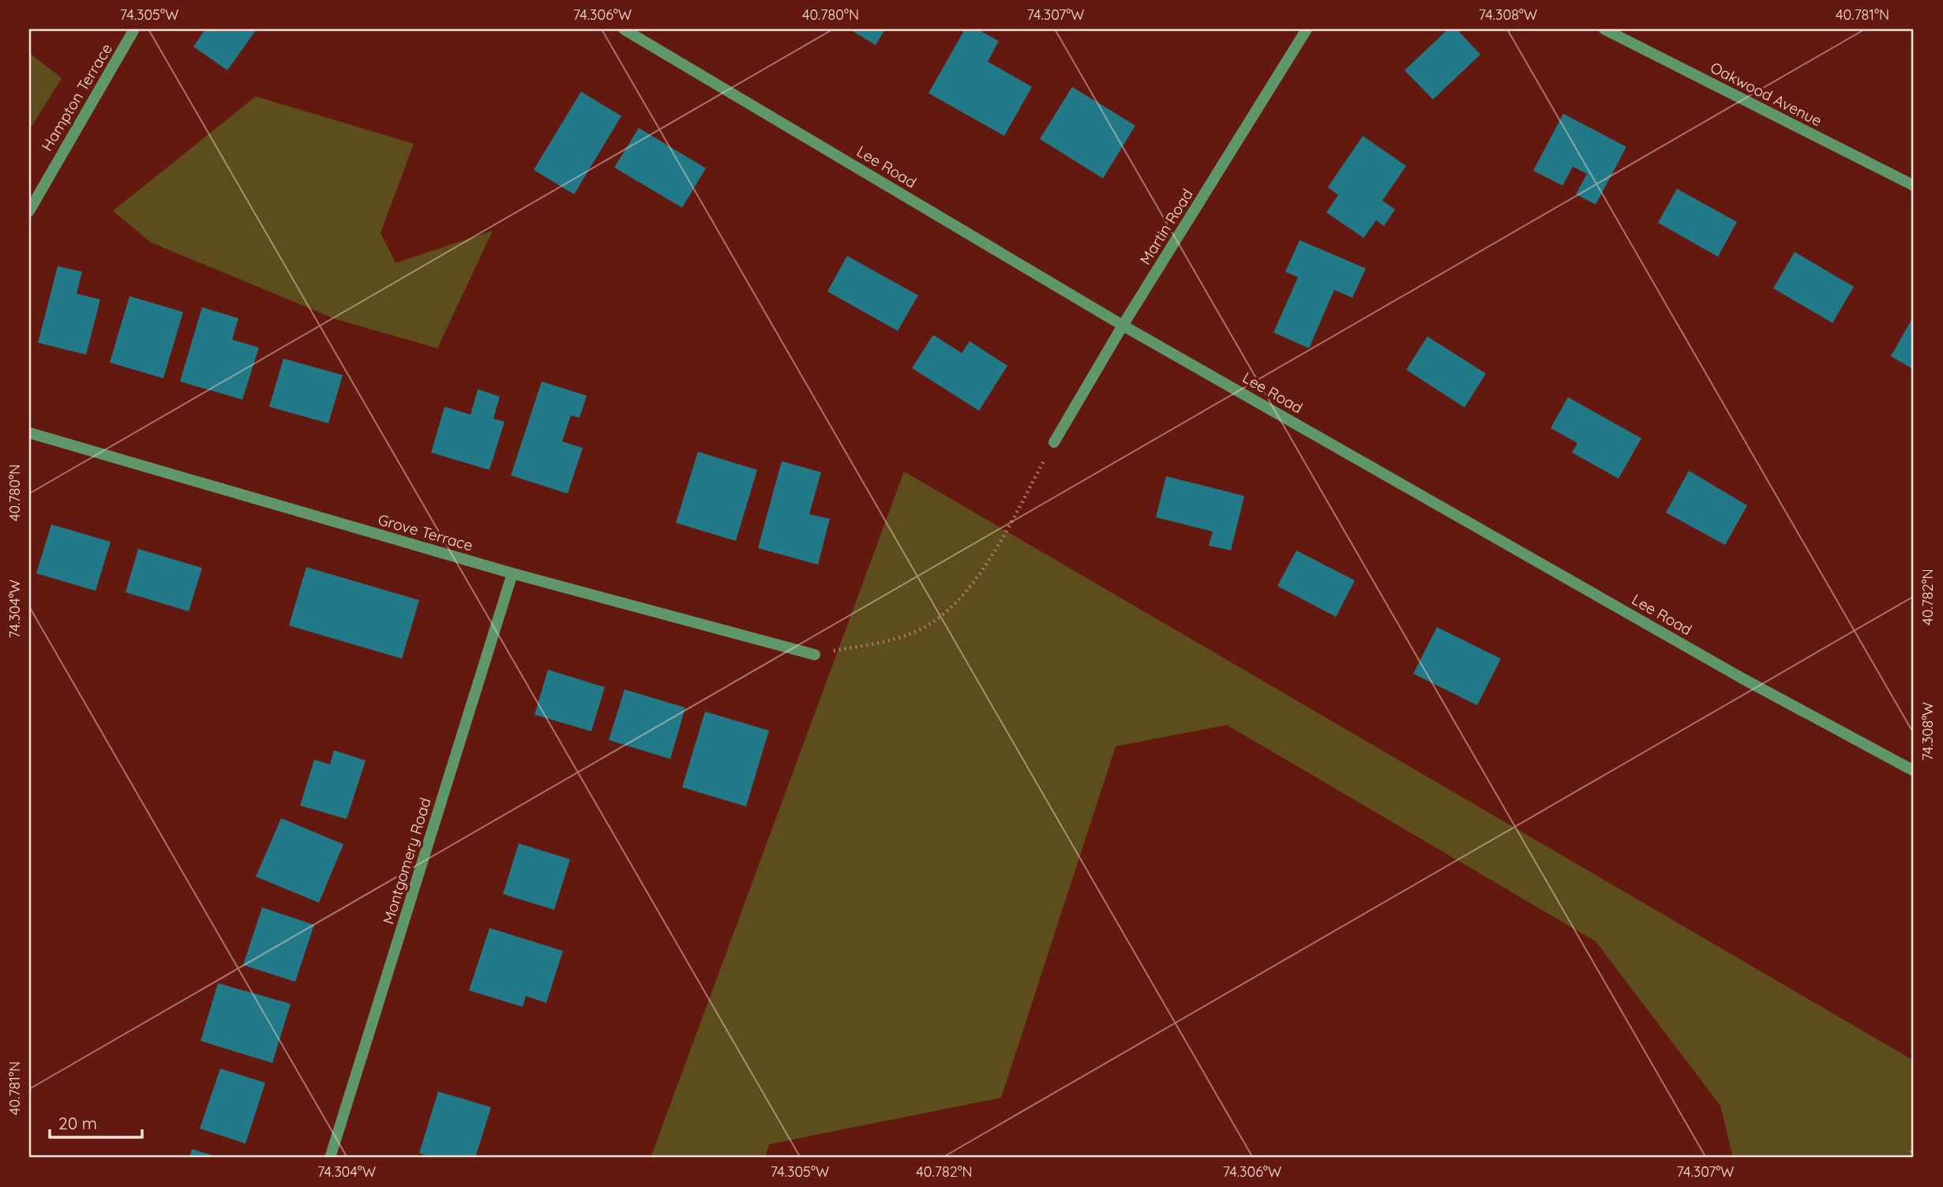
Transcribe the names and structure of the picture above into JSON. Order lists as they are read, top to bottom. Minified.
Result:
{"streets":{"street":["Oakwood Avenue","Hampton Terrace","Lee Road","Martin Road","Grove Terrace","Montgomery Road"]},"crossings":[["Lee Road","Martin Road"],["Grove Terrace","Montgomery Road"]],"scale_bar":"20 m","coordinates":["74.305°W","74.306°W","40.780°N","74.307°W","74.308°W","40.781°N","40.782°N","74.304°W"]}
